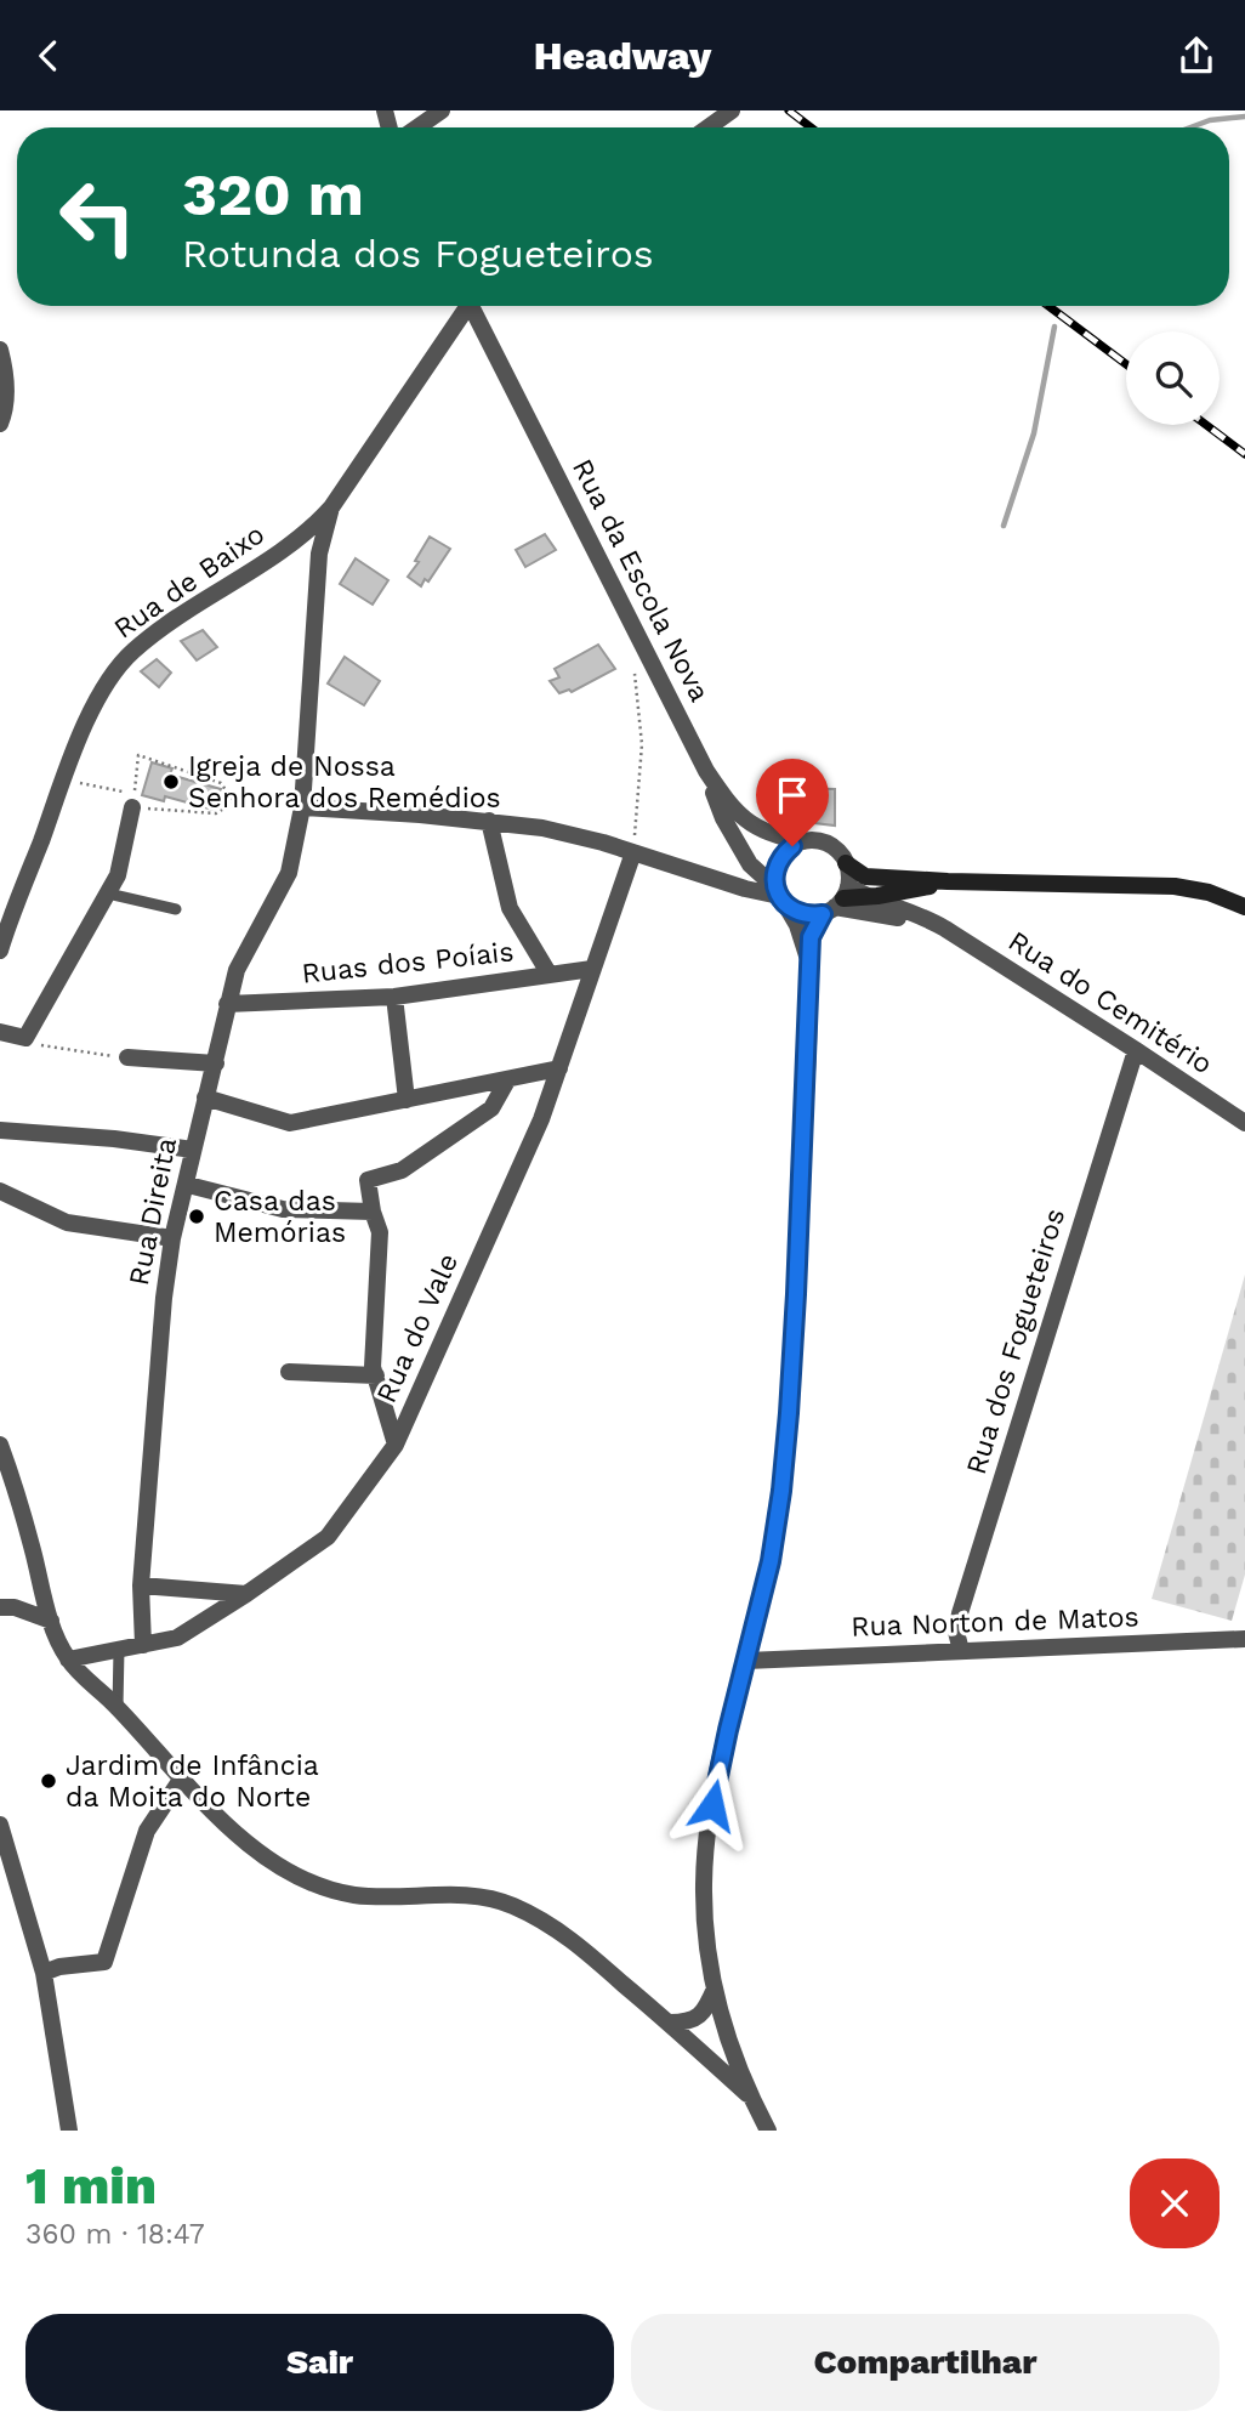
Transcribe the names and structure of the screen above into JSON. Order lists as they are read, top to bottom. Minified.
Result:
{"streets":{"street":["Rua da Escola Nova","Rua de Baixo","Ruas dos Poíais","Rua do Cemitério","Rua Direita","Rua do Vale","Rua dos Fogueteiros","Rua Norton de Matos"]},"crossings":[["Rua da Escola Nova","Rua do Cemitério"],["Rua de Baixo","Rua Direita"],["Ruas dos Poíais","Rua Direita"],["Ruas dos Poíais","Rua do Vale"],["Rua do Cemitério","Rua dos Fogueteiros"],["Rua Direita","Rua do Vale"],["Rua dos Fogueteiros","Rua Norton de Matos"]],"places":["Igreja de Nossa Senhora dos Remédios","Casa das Memórias","Jardim de Infância da Moita do Norte"],"page":{"header":"Headway","turn":["320 m","Rotunda dos Fogueteiros"],"heading":["1 min","360 m · 18:47"],"buttons":["Sair","Compartilhar"]}}
